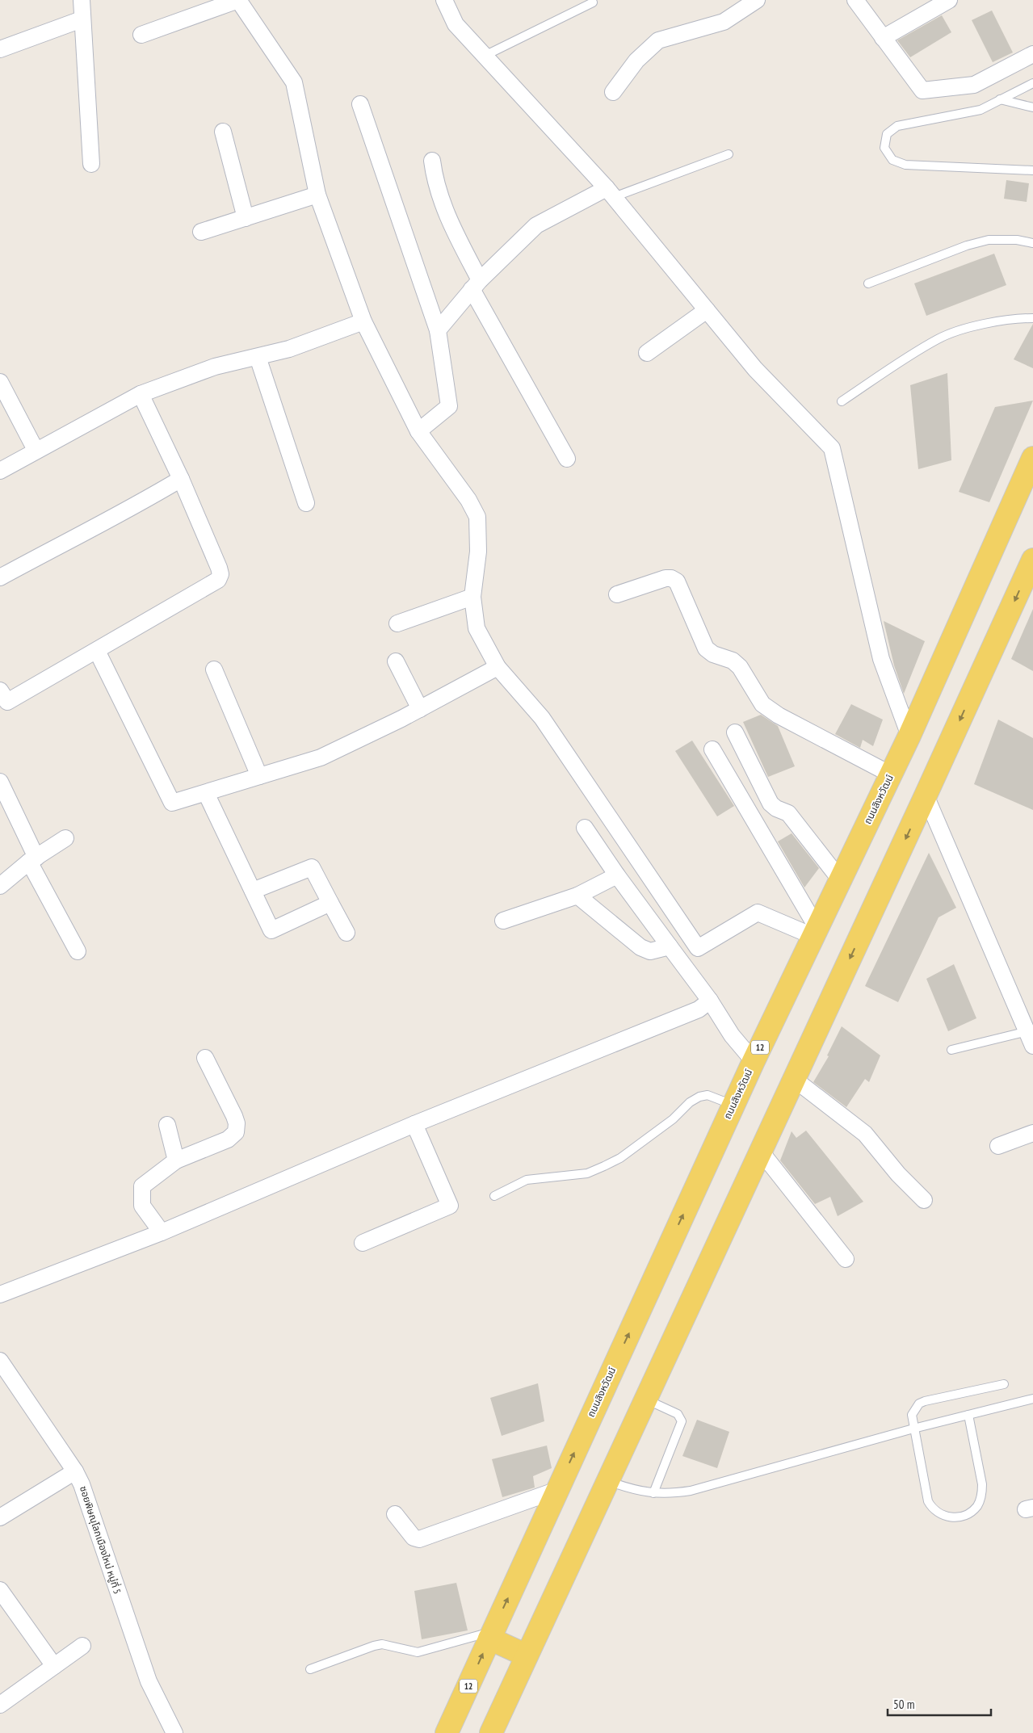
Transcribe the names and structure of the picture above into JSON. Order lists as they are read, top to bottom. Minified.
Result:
{"streets":{"main road":["ถนนสิงหวัฒน์","12"],"street":["ซอยพิษณุโลกเมืองใหม่ หมู่ที่ 5"]},"scale_bar":"50 m"}
